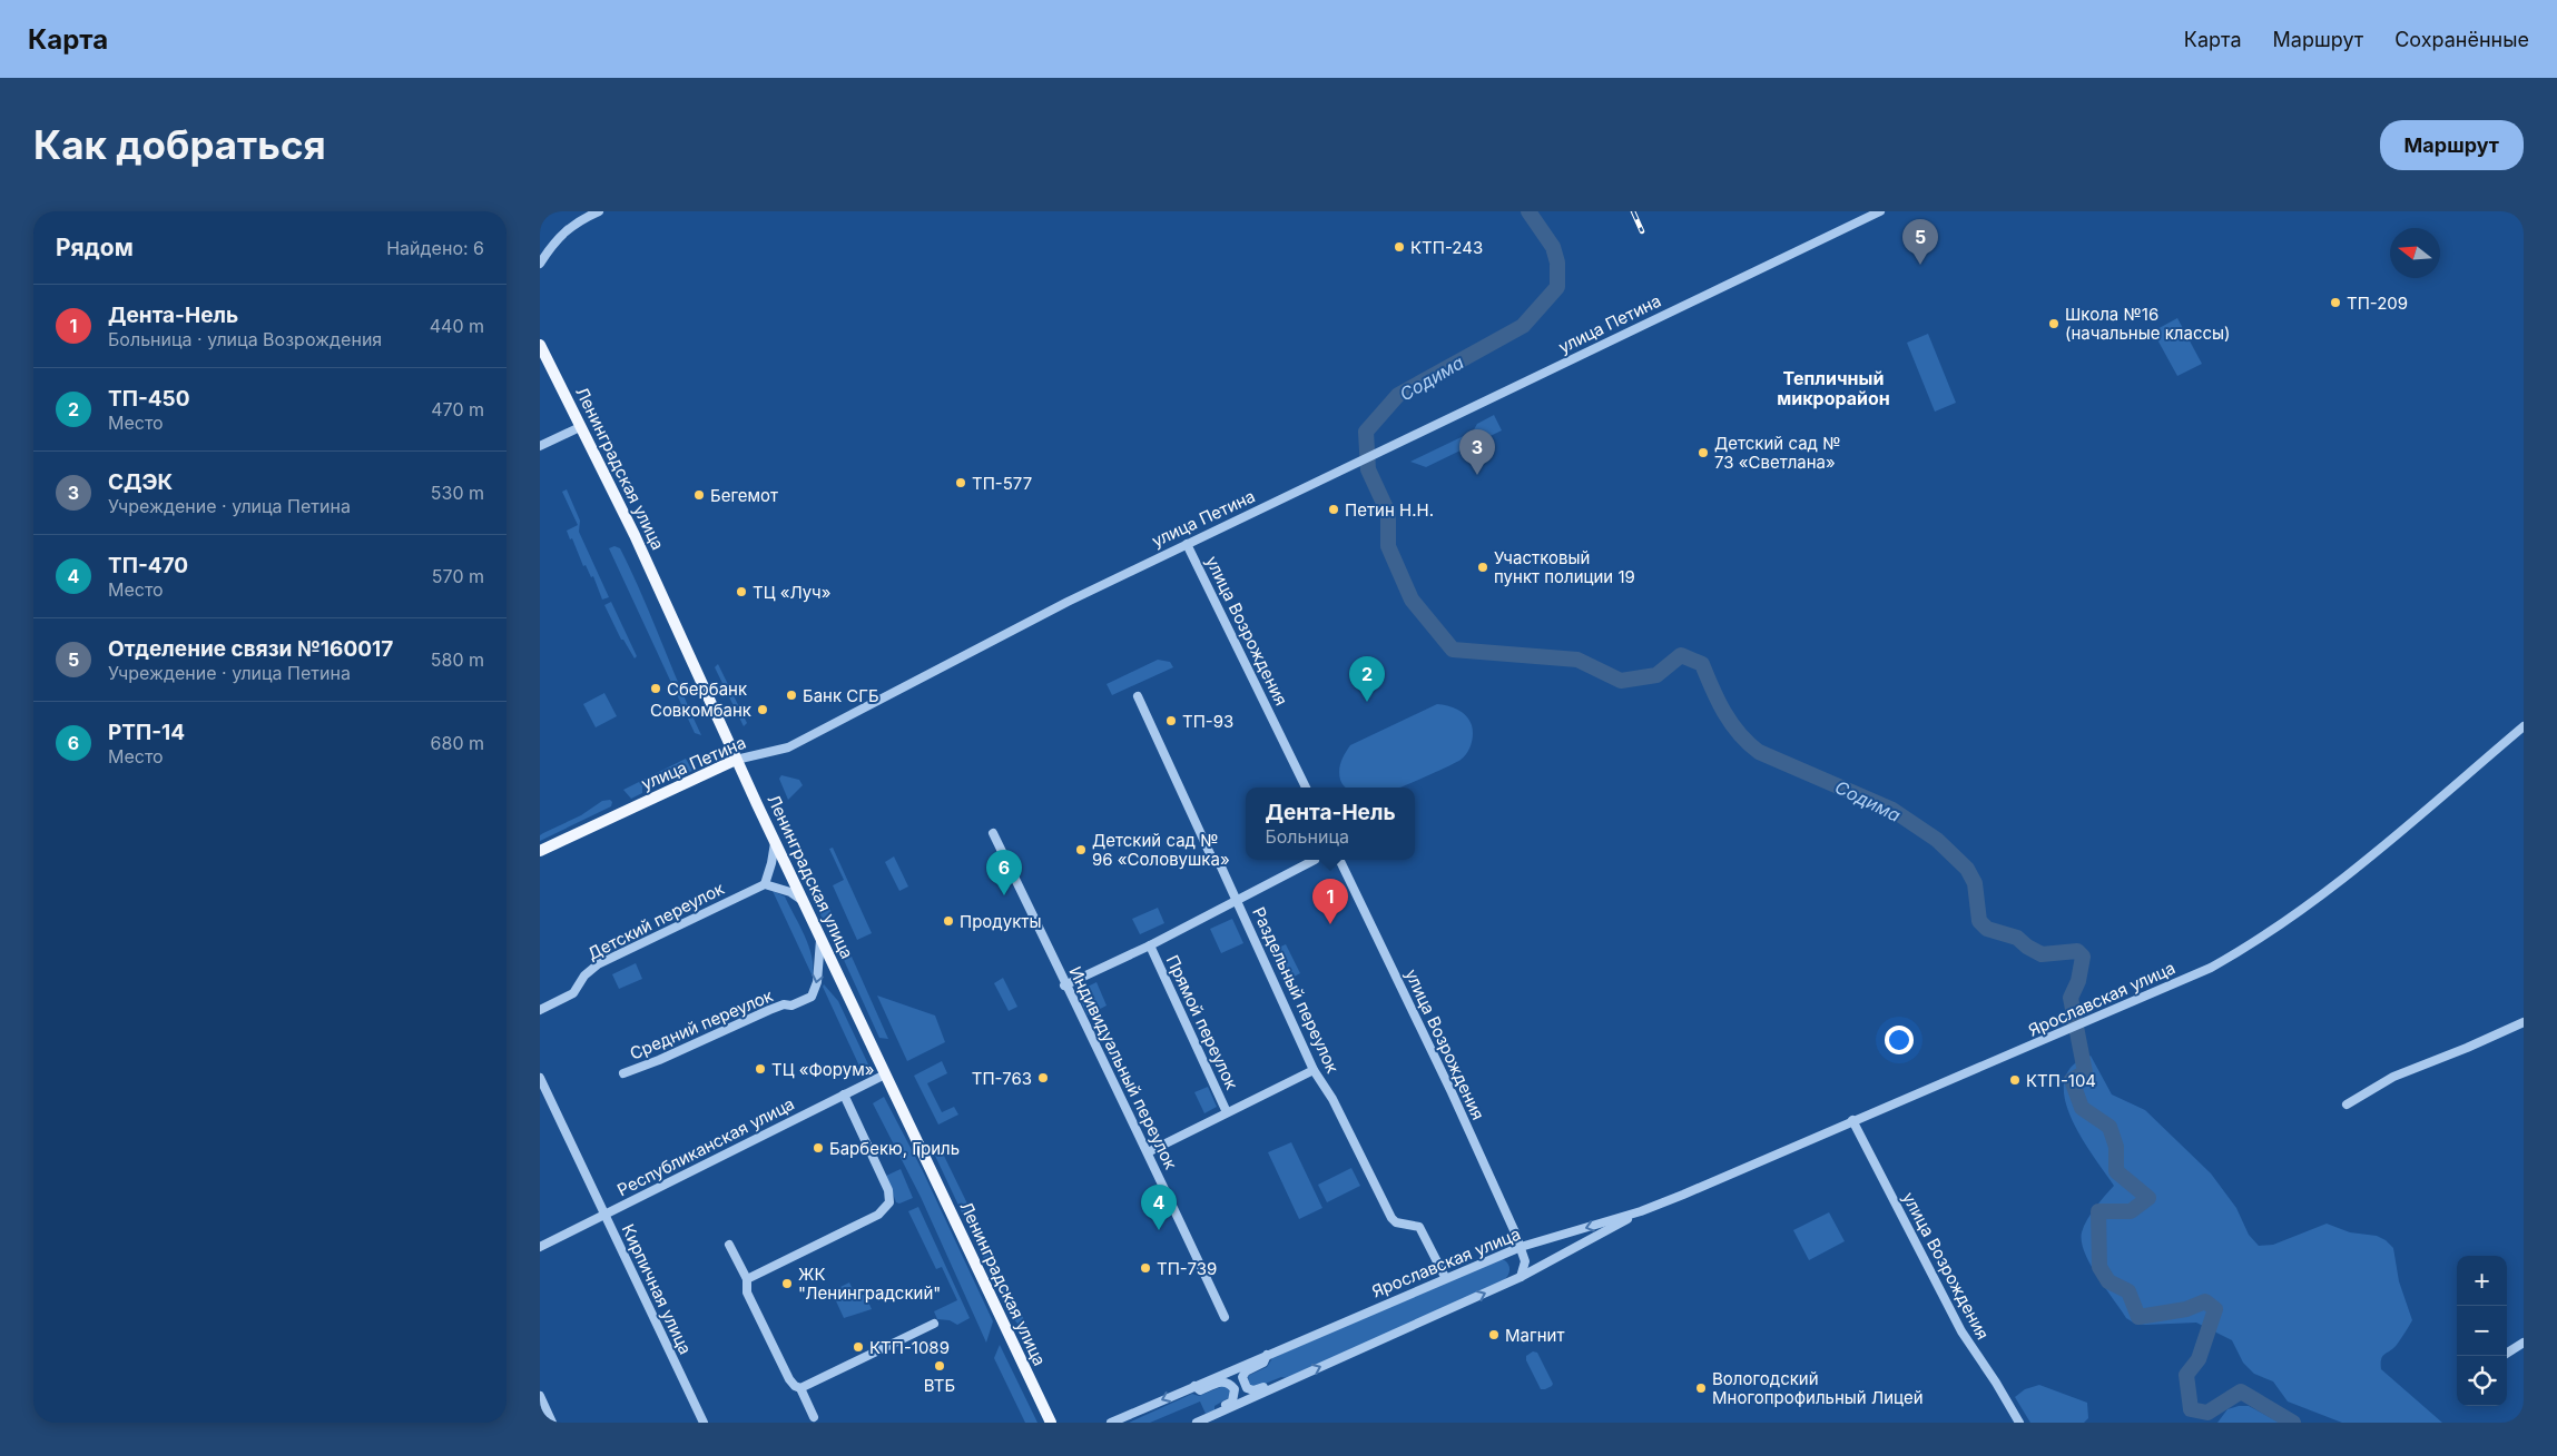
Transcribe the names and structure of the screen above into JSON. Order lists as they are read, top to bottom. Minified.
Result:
{"streets":{"main road":["улица Петина","Ленинградская улица"],"street":["улица Возрождения","Детский переулок","Раздельный переулок","Ярославская улица","Прямой переулок","Средний переулок","Индивидуальный переулок","Республиканская улица","Кирпичная улица"]},"crossings":[["улица Петина","Ленинградская улица"],["улица Петина","улица Возрождения"],["Ленинградская улица","Средний переулок"],["Ленинградская улица","Республиканская улица"],["улица Возрождения","Ярославская улица"],["Раздельный переулок","Ярославская улица"],["Республиканская улица","Кирпичная улица"]],"one_way":["Средний переулок"],"districts":["Тепличный микрорайон"],"water":["Содима"],"places":["КТП-243","ТП-209","Школа №16 (начальные классы)","Детский сад № 73 «Светлана»","ТП-577","Бегемот","Петин Н.Н.","Участковый пункт полиции 19","ТЦ «Луч»","Сбербанк","Банк СГБ","Совкомбанк","ТП-93","Детский сад № 96 «Соловушка»","Продукты","ТЦ «Форум»","ТП-763","КТП-104","Барбекю, Гриль","ТП-739","ЖК \"Ленинградский\"","Магнит","КТП-1089","ВТБ","Вологодский Многопрофильный Лицей"],"north":"left","page":{"header":"Карта","nav":["Карта","Маршрут","Сохранённые"],"buttons":"Маршрут","title":"Как добраться","heading":["Рядом","Найдено: 6"],"pins":["5","3","2","6","1","4"],"list":[{"mark":"1","name":"Дента-Нель","note":"Больница · улица Возрождения","value":"440 m"},{"mark":"2","name":"ТП-450","note":"Место","value":"470 m"},{"mark":"3","name":"СДЭК","note":"Учреждение · улица Петина","value":"530 m"},{"mark":"4","name":"ТП-470","note":"Место","value":"570 m"},{"mark":"5","name":"Отделение связи №160017","note":"Учреждение · улица Петина","value":"580 m"},{"mark":"6","name":"РТП-14","note":"Место","value":"680 m"}],"popup":["Дента-Нель","Больница"],"map_buttons":["+","−"]}}
